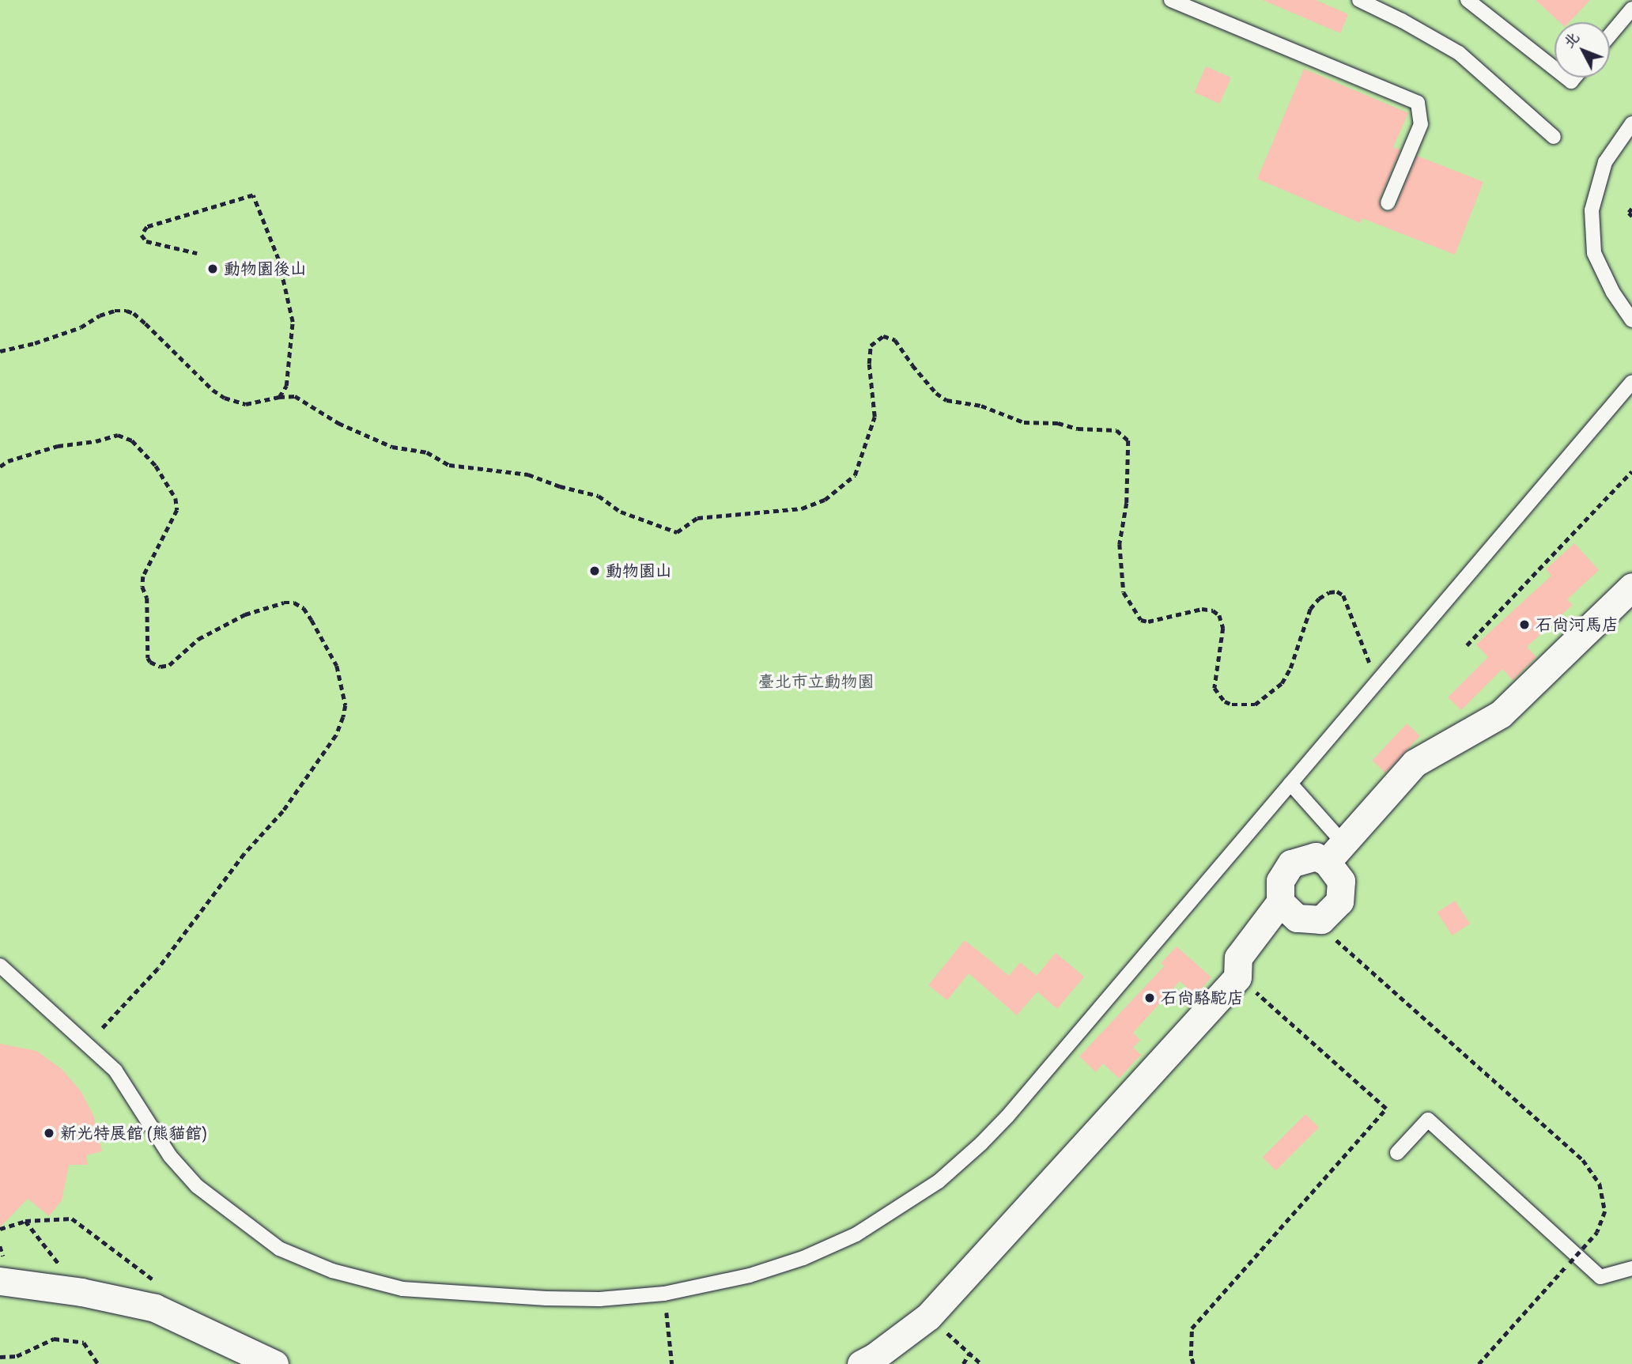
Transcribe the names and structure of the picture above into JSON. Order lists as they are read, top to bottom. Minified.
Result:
{"parks":["臺北市立動物園"],"places":["動物園後山","動物園山","石尚河馬店","石尚駱駝店","新光特展館 (熊貓館)"],"north":"top left"}
